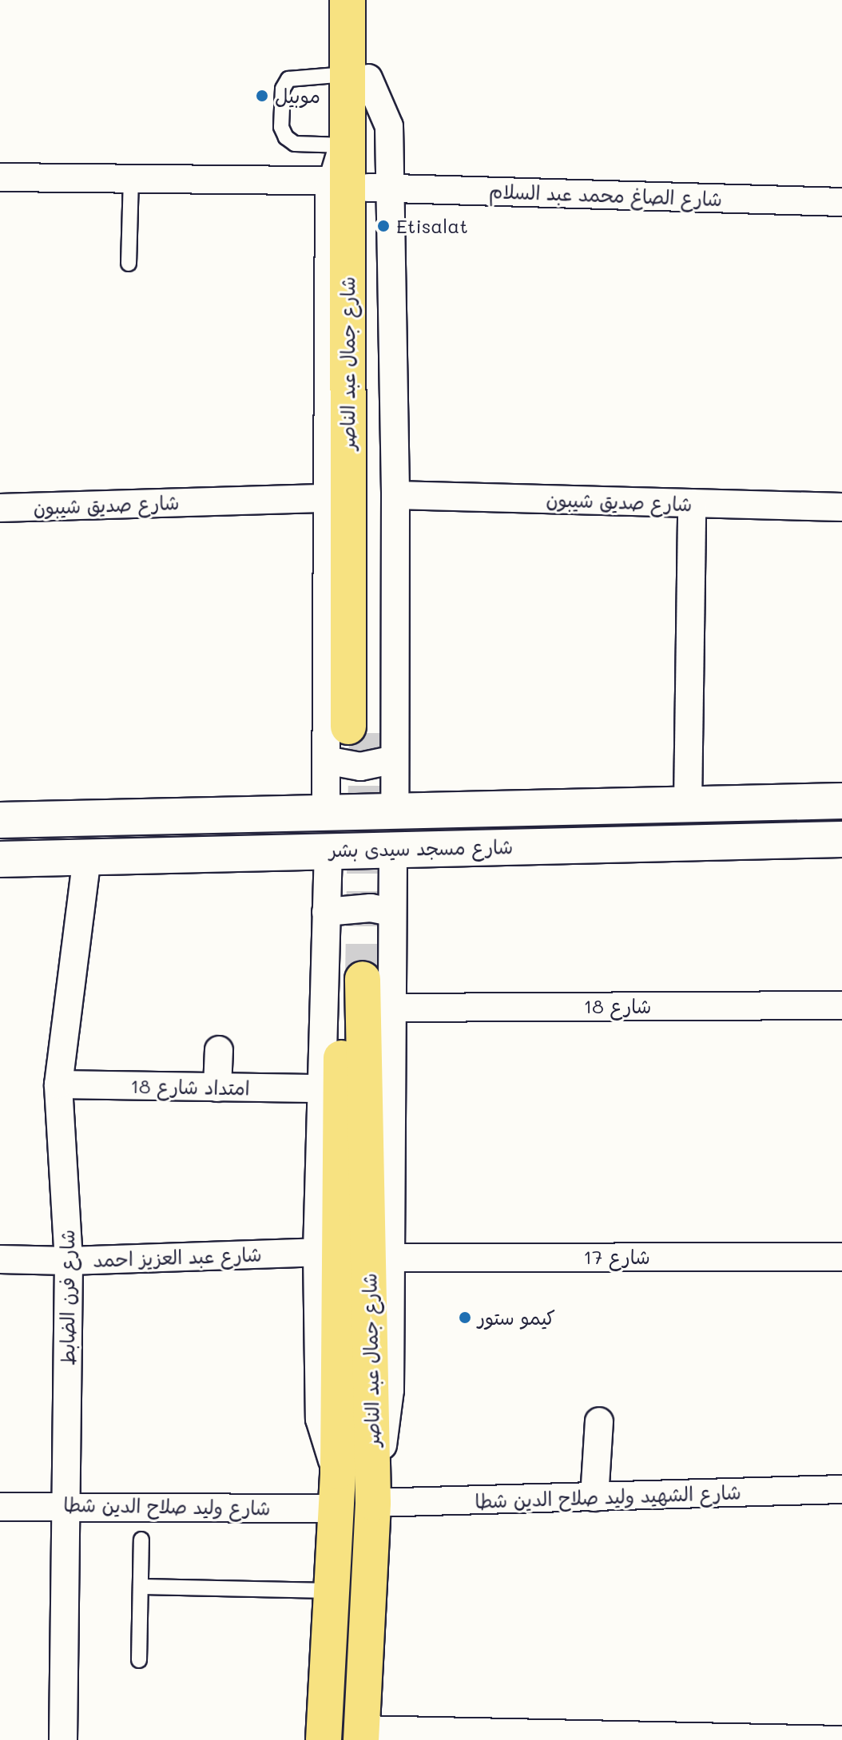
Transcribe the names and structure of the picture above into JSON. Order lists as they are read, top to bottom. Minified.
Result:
{"streets":{"main road":["شارع جمال عبد الناصر"],"street":["شارع الصاغ محمد عبد السلام","شارع صديق شيبون","شارع مسجد سيدى بشر","شارع 18","امتداد شارع 18","شارع عبد العزيز احمد","شارع 17","شارع فرن الضابط","شارع الشهيد وليد صلاح الدين شطا","شارع وليد صلاح الدين شطا"]},"crossings":[["شارع الصاغ محمد عبد السلام","شارع جمال عبد الناصر"],["شارع جمال عبد الناصر","شارع الشهيد وليد صلاح الدين شطا"],["شارع جمال عبد الناصر","شارع وليد صلاح الدين شطا"],["شارع مسجد سيدى بشر","شارع فرن الضابط"],["امتداد شارع 18","شارع فرن الضابط"],["شارع عبد العزيز احمد","شارع فرن الضابط"],["شارع فرن الضابط","شارع وليد صلاح الدين شطا"]],"places":["موبيل","Etisalat","كيمو ستور"]}
